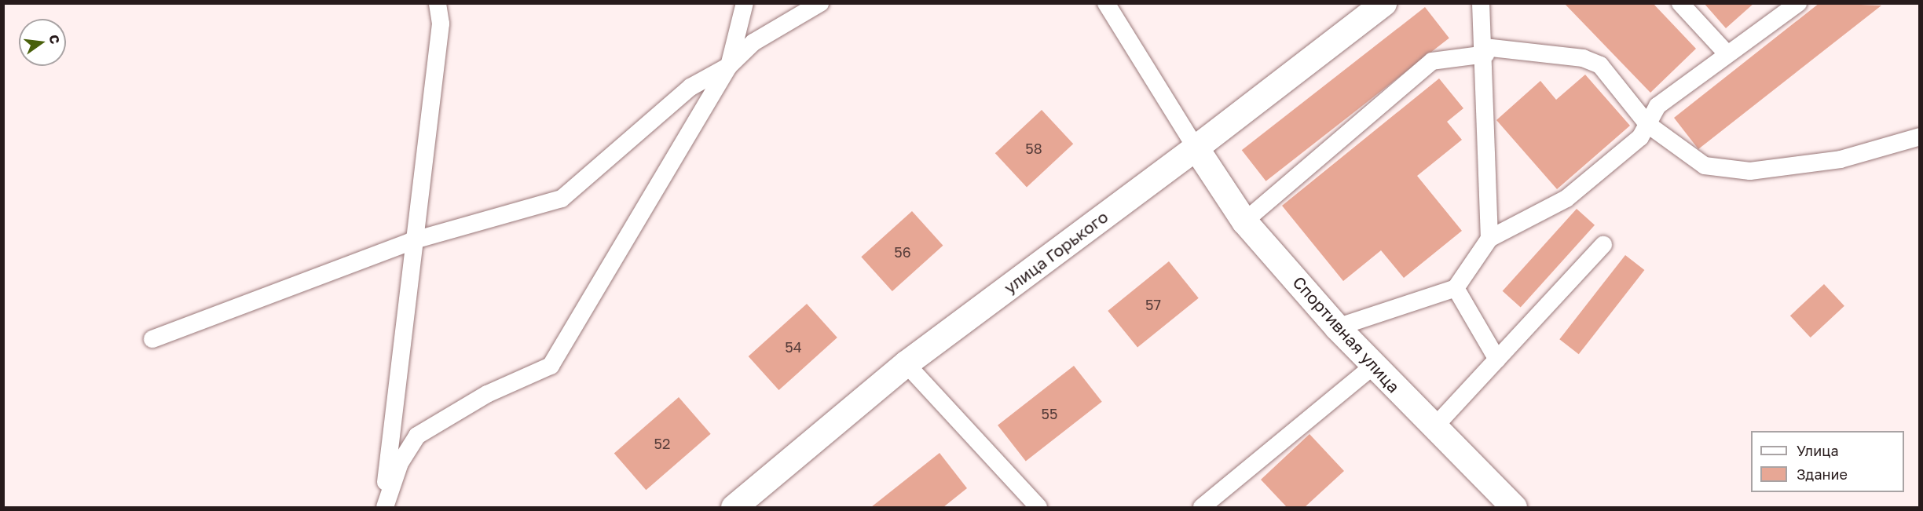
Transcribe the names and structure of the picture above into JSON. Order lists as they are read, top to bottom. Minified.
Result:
{"streets":{"street":["улица Горького","Спортивная улица"]},"crossings":[["улица Горького","Спортивная улица"]],"house_numbers":["58","56","57","54","55","52"],"legend":["Улица","Здание"],"north":"right"}
